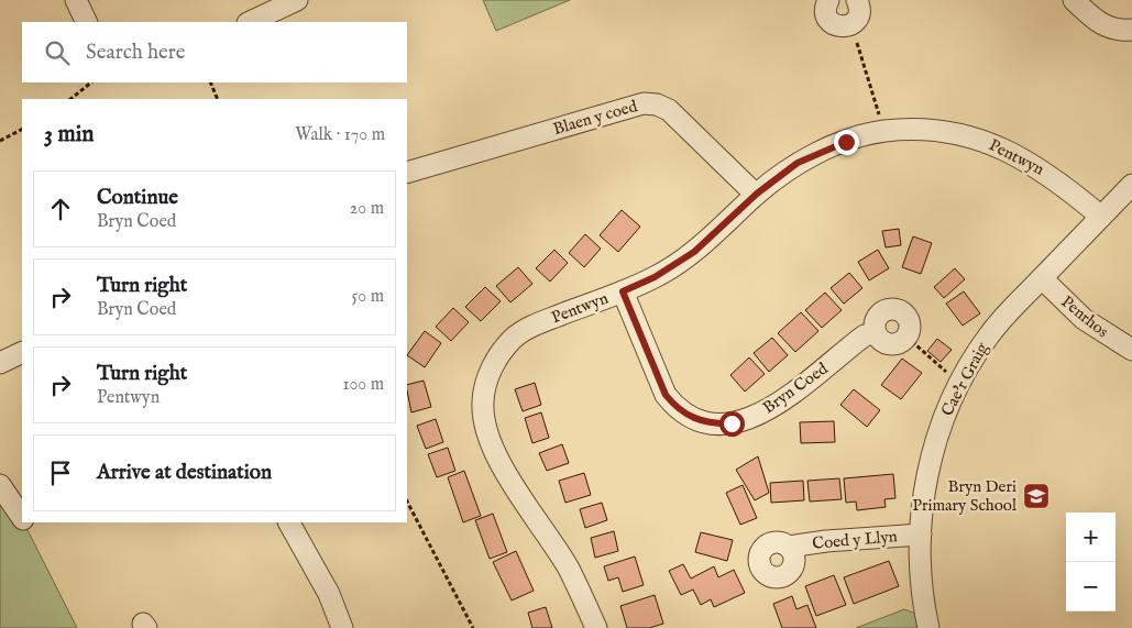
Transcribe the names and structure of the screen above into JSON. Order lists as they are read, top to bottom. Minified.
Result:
{"streets":{"street":["Blaen y coed","Pentwyn","Penrhos","Cae'r Graig","Bryn Coed","Coed y Llyn"]},"crossings":[["Blaen y coed","Pentwyn"],["Pentwyn","Cae'r Graig"],["Pentwyn","Bryn Coed"],["Penrhos","Cae'r Graig"],["Cae'r Graig","Coed y Llyn"]],"places":{"school or university":["Bryn Deri Primary School"]},"page":{"search":"Search here","heading":["3 min","Walk · 170 m"],"list":[["Continue","Bryn Coed","20 m"],["Turn right","Bryn Coed","50 m"],["Turn right","Pentwyn","100 m"],"Arrive at destination"],"map_buttons":["+","−"]}}
